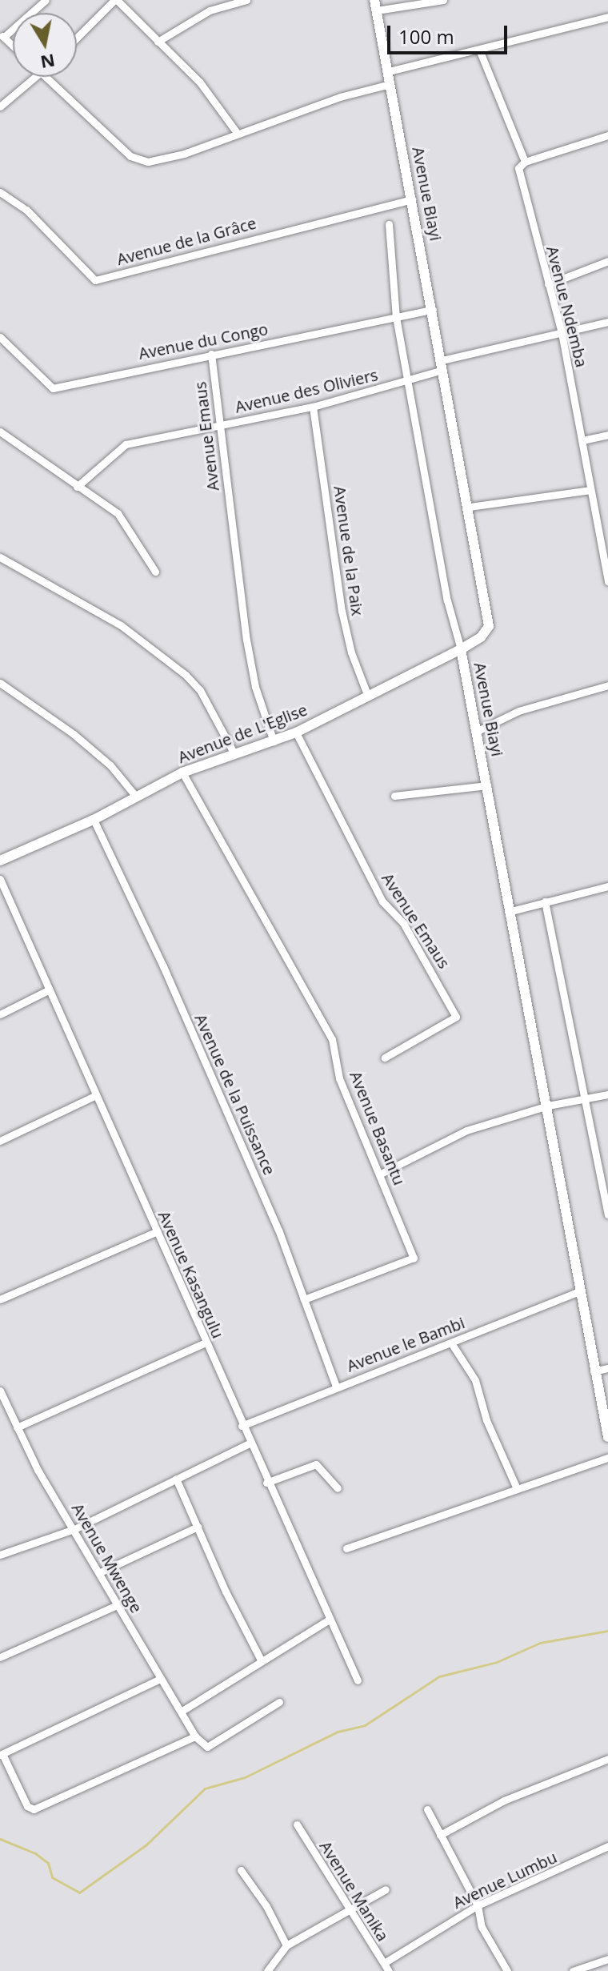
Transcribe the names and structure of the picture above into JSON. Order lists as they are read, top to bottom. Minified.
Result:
{"streets":{"street":["Avenue Biayi","Avenue de la Grâce","Avenue Ndemba","Avenue du Congo","Avenue des Oliviers","Avenue Emaus","Avenue de la Paix","Avenue de L'Eglise","Avenue de la Puissance","Avenue Basantu","Avenue Kasangulu","Avenue le Bambi","Avenue Mwenge","Avenue Lumbu","Avenue Manika"]},"crossings":[["Avenue Biayi","Avenue de la Grâce"],["Avenue Biayi","Avenue du Congo"],["Avenue Biayi","Avenue des Oliviers"],["Avenue Biayi","Avenue de L'Eglise"],["Avenue Biayi","Avenue le Bambi"],["Avenue Ndemba","Avenue des Oliviers"],["Avenue du Congo","Avenue Emaus"],["Avenue des Oliviers","Avenue Emaus"],["Avenue des Oliviers","Avenue de la Paix"],["Avenue Emaus","Avenue de L'Eglise"],["Avenue de la Paix","Avenue de L'Eglise"],["Avenue de L'Eglise","Avenue de la Puissance"],["Avenue de L'Eglise","Avenue Basantu"],["Avenue de la Puissance","Avenue Basantu"],["Avenue de la Puissance","Avenue le Bambi"],["Avenue Kasangulu","Avenue le Bambi"],["Avenue Lumbu","Avenue Manika"]],"scale_bar":"100 m","north":"bottom"}
